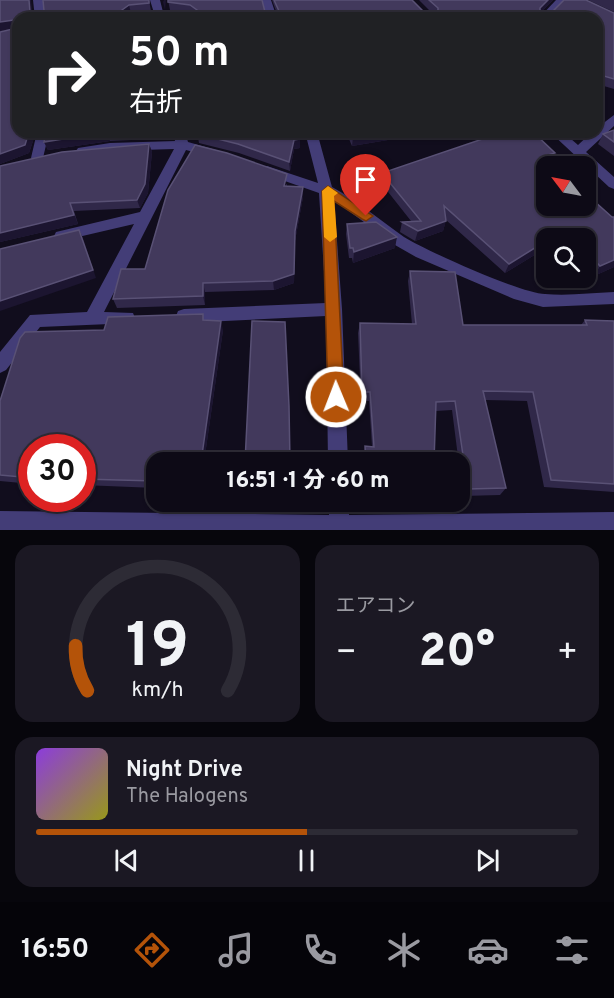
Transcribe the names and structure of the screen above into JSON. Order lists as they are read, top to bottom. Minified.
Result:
{"north":"top left","page":{"turn":["50 m","右折"],"limit":"30","trip":"16:51 · 1 分 · 60 m","tile":"エアコン","heat":["−","20°","+"],"song":["Night Drive","The Halogens"],"tabs":"16:50","gauge":["19","km/h"]}}
